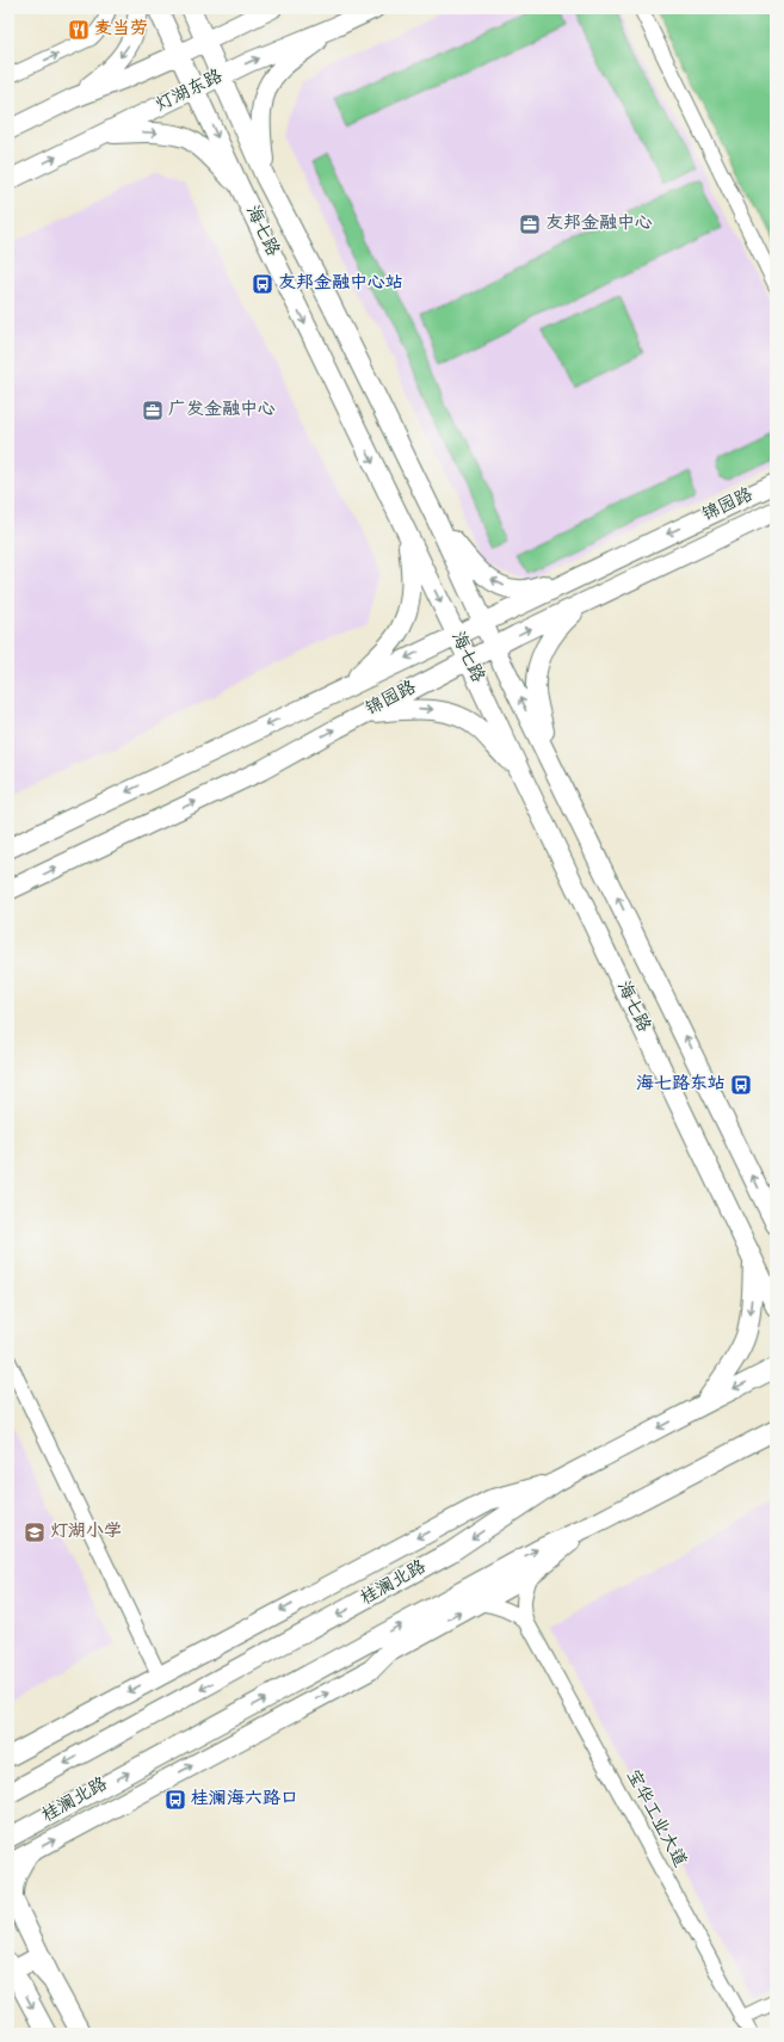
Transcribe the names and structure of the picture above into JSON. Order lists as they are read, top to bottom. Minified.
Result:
{"streets":{"main road":["灯湖东路","海七路","锦园路","桂澜北路"],"street":["宝华工业大道"]},"crossings":[["灯湖东路","海七路"],["海七路","锦园路"]],"places":{"restaurant":["麦当劳"],"office":["友邦金融中心","广发金融中心"],"bus stop":["友邦金融中心站","海七路东站","桂澜海六路口"],"school or university":["灯湖小学"]}}
